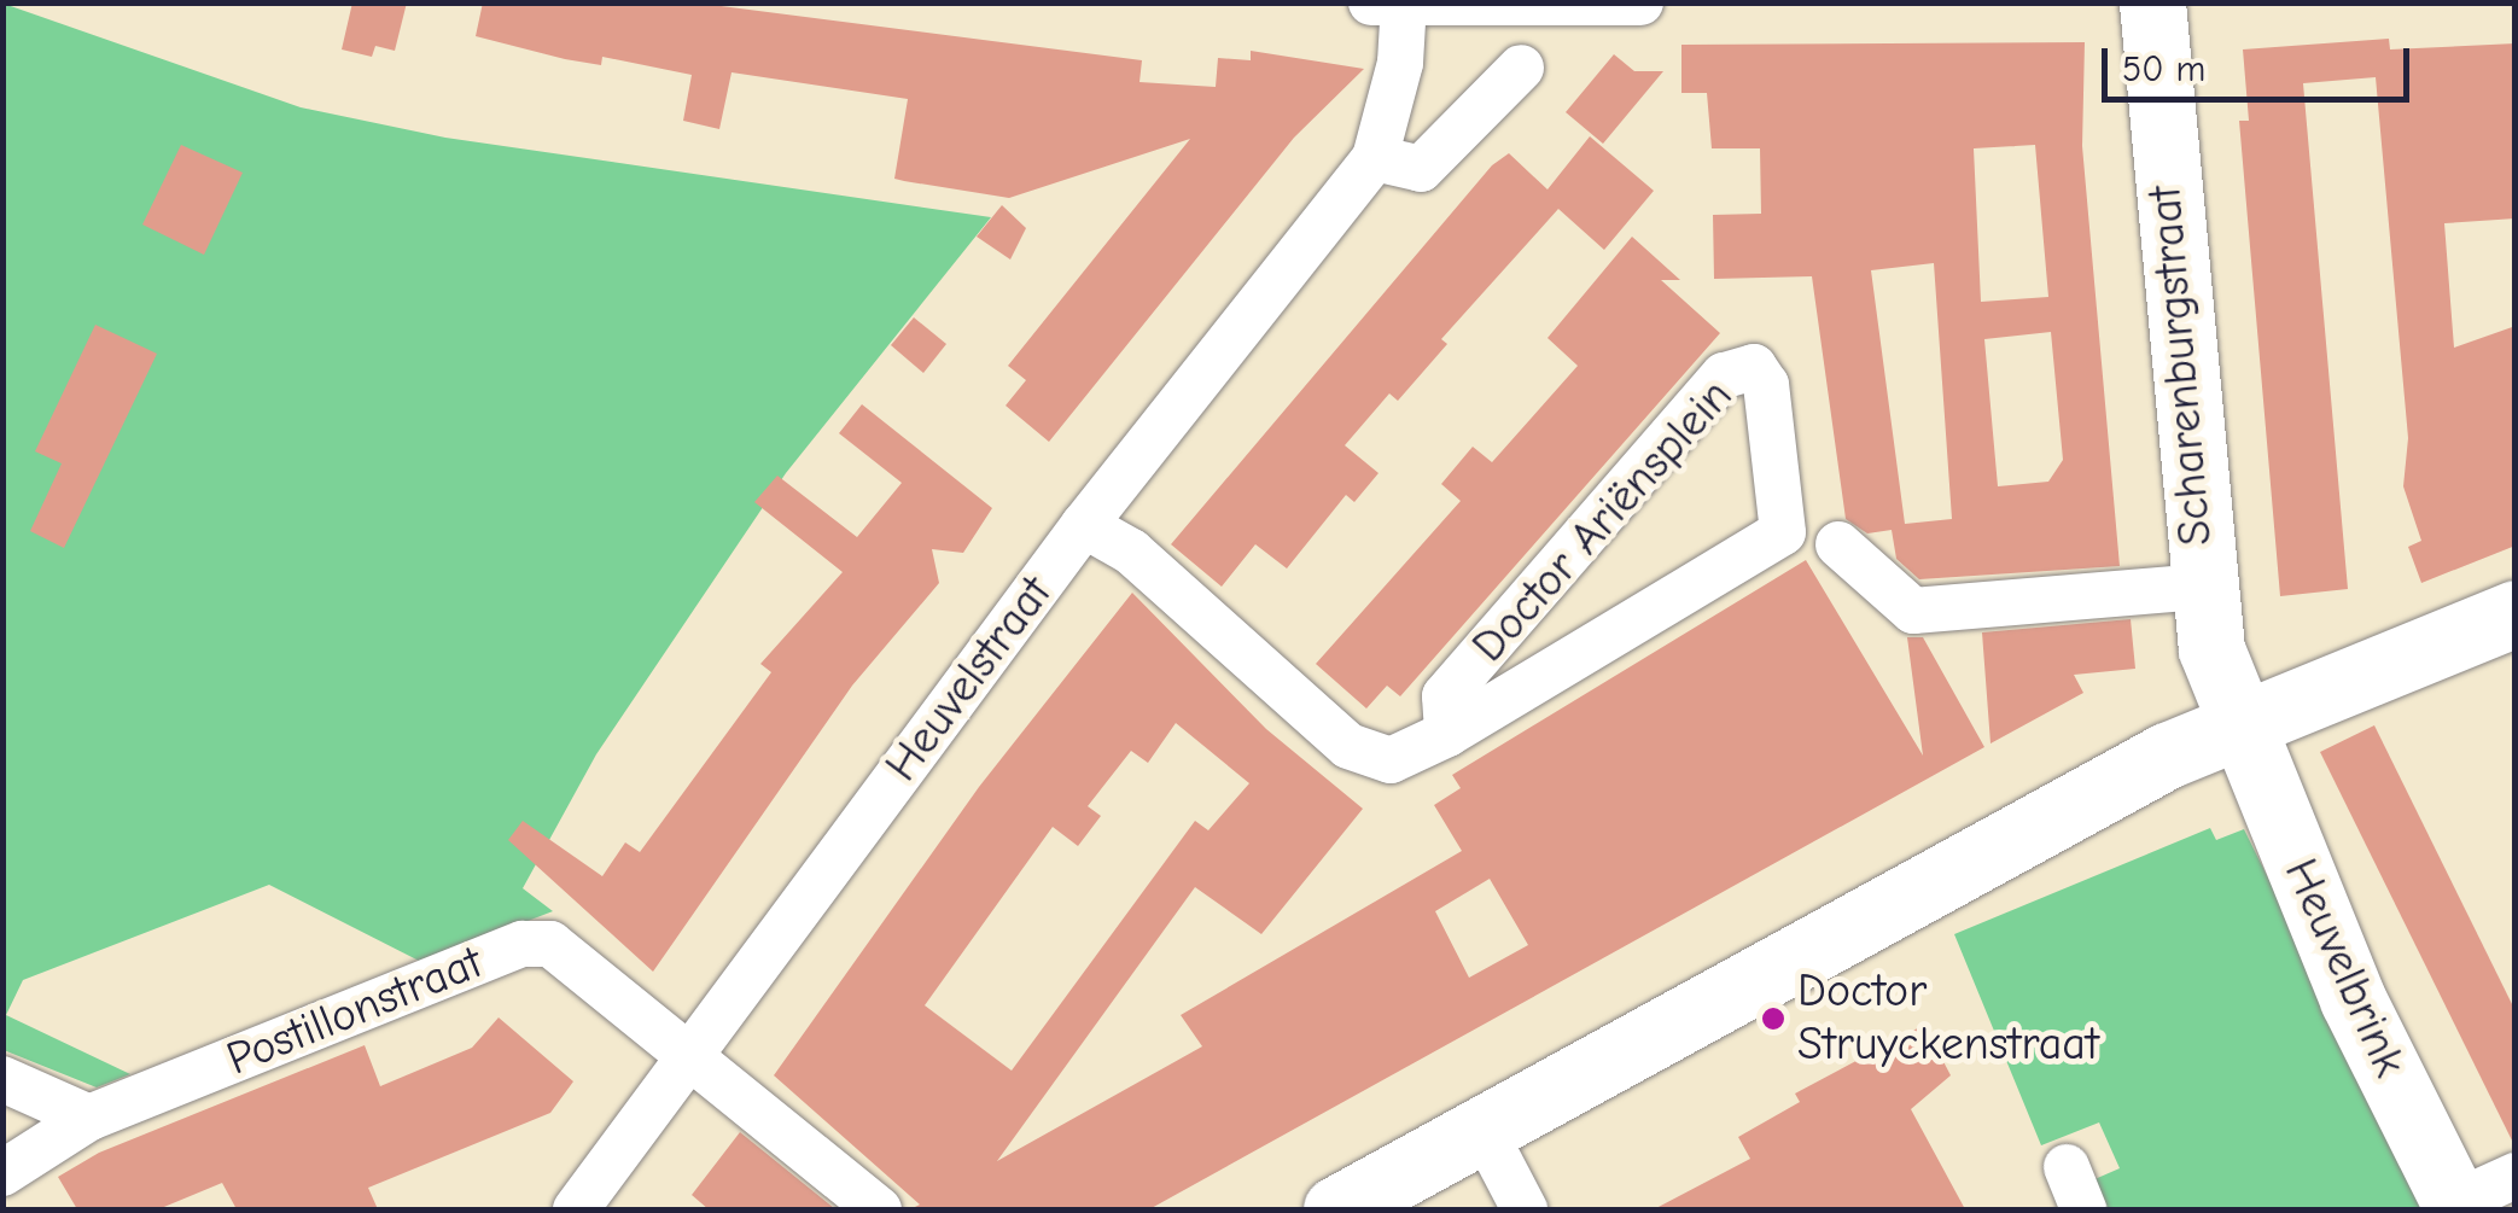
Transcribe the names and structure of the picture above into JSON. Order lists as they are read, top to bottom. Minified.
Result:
{"streets":{"street":["Scharenburgstraat","Doctor Ariënsplein","Heuvelstraat","Heuvelbrink","Postillonstraat"]},"crossings":[["Scharenburgstraat","Heuvelbrink"],["Doctor Ariënsplein","Heuvelstraat"],["Heuvelstraat","Postillonstraat"]],"places":["Doctor Struyckenstraat"],"scale_bar":"50 m"}
